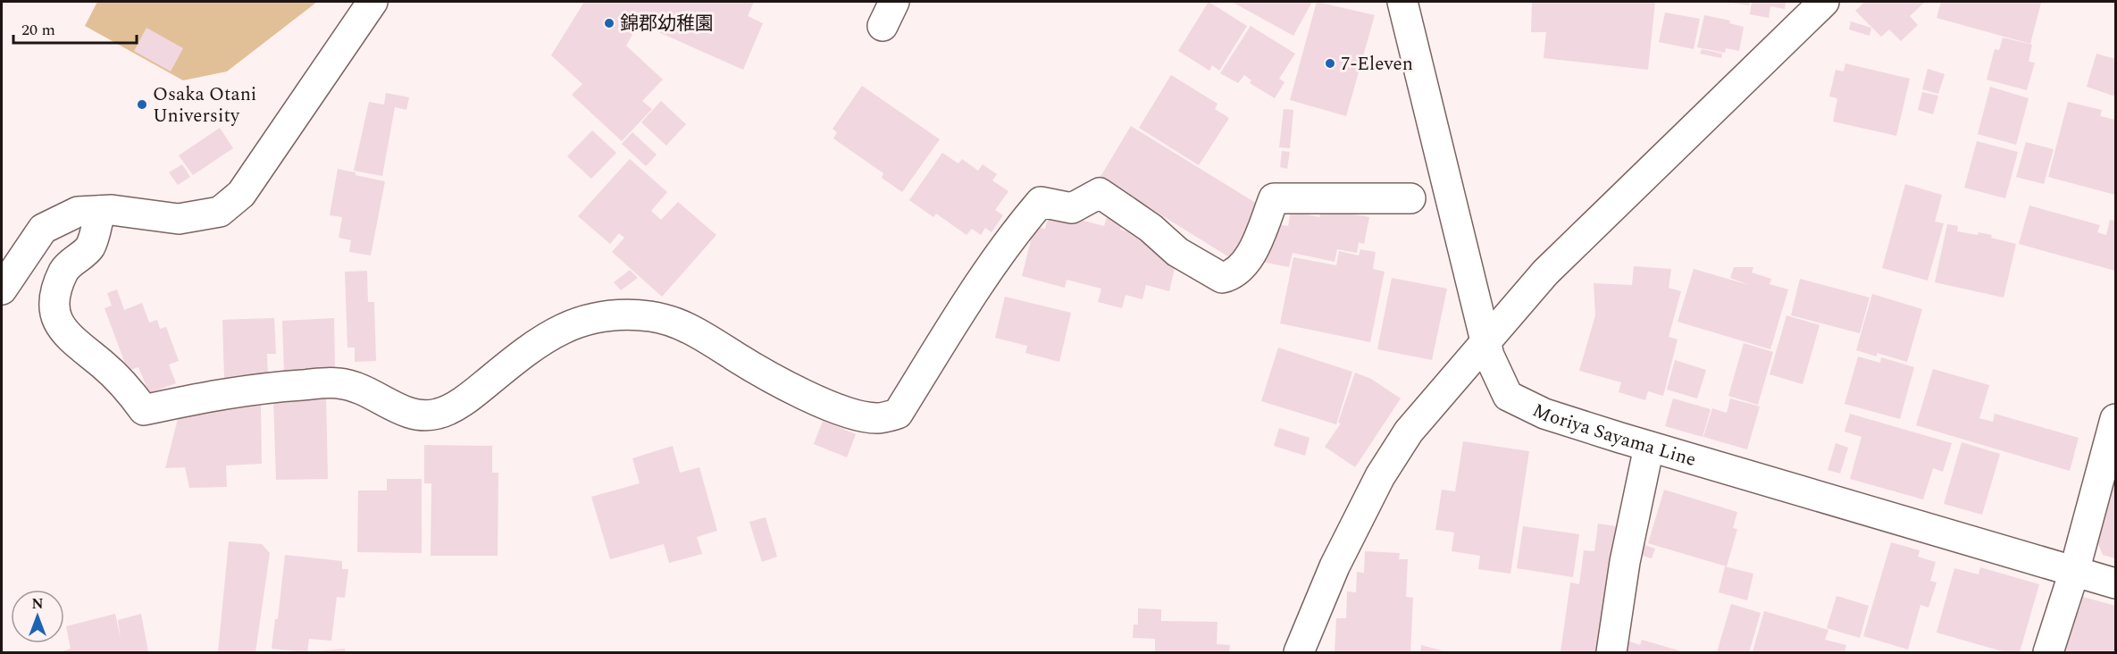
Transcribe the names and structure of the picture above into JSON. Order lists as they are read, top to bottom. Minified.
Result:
{"streets":{"street":["Moriya Sayama Line"]},"places":["錦郡幼稚園","7-Eleven","Osaka Otani University"],"scale_bar":"20 m","north":"top"}
